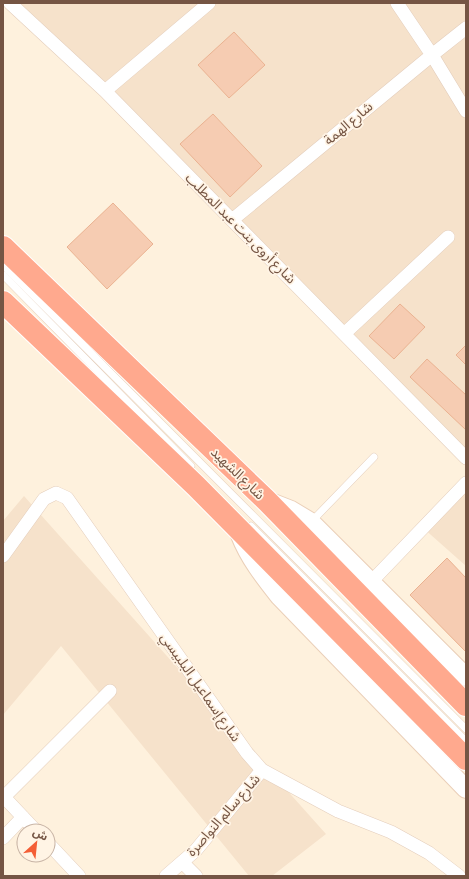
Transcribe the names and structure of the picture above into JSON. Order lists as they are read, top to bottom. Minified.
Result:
{"streets":{"highway":["شارع الشهيد"],"street":["شارع الهمة","شارع أروى بنت عبد المطلب","شارع إسماعيل البلبيسي","شارع سالم النواصرة"]},"crossings":[["شارع الهمة","شارع أروى بنت عبد المطلب"],["شارع إسماعيل البلبيسي","شارع سالم النواصرة"]],"north":"top right"}
